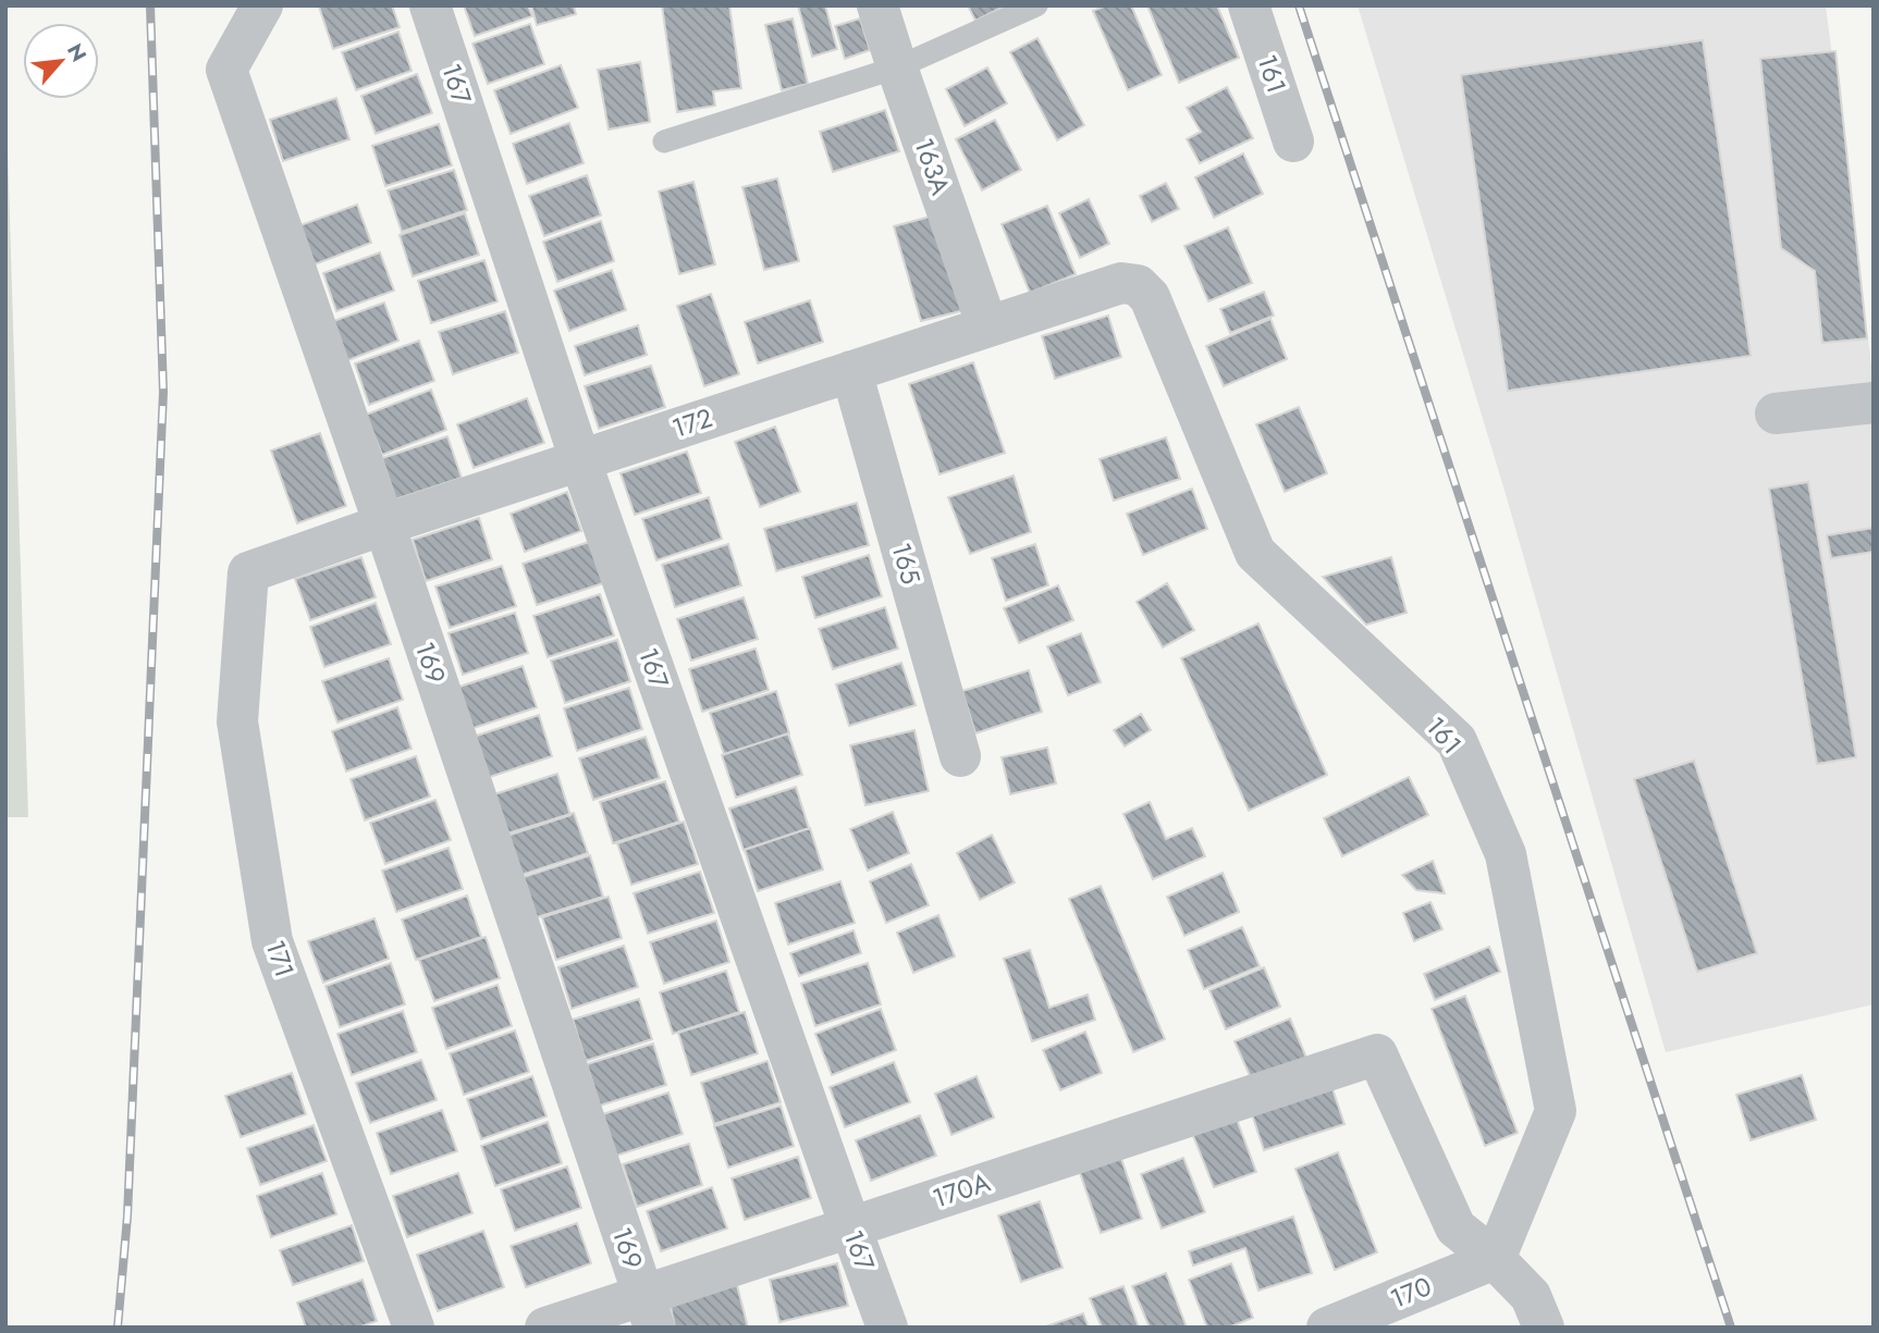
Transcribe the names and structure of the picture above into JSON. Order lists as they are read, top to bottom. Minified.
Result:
{"streets":{"street":["161","167","163A","172","165","169","171","170A","170"]},"crossings":[["161","172"],["161","170A"],["161","170"],["167","172"],["167","170A"],["163A","172"],["172","165"],["172","169"],["172","171"],["169","170A"],["170A","170"]],"north":"top right"}
